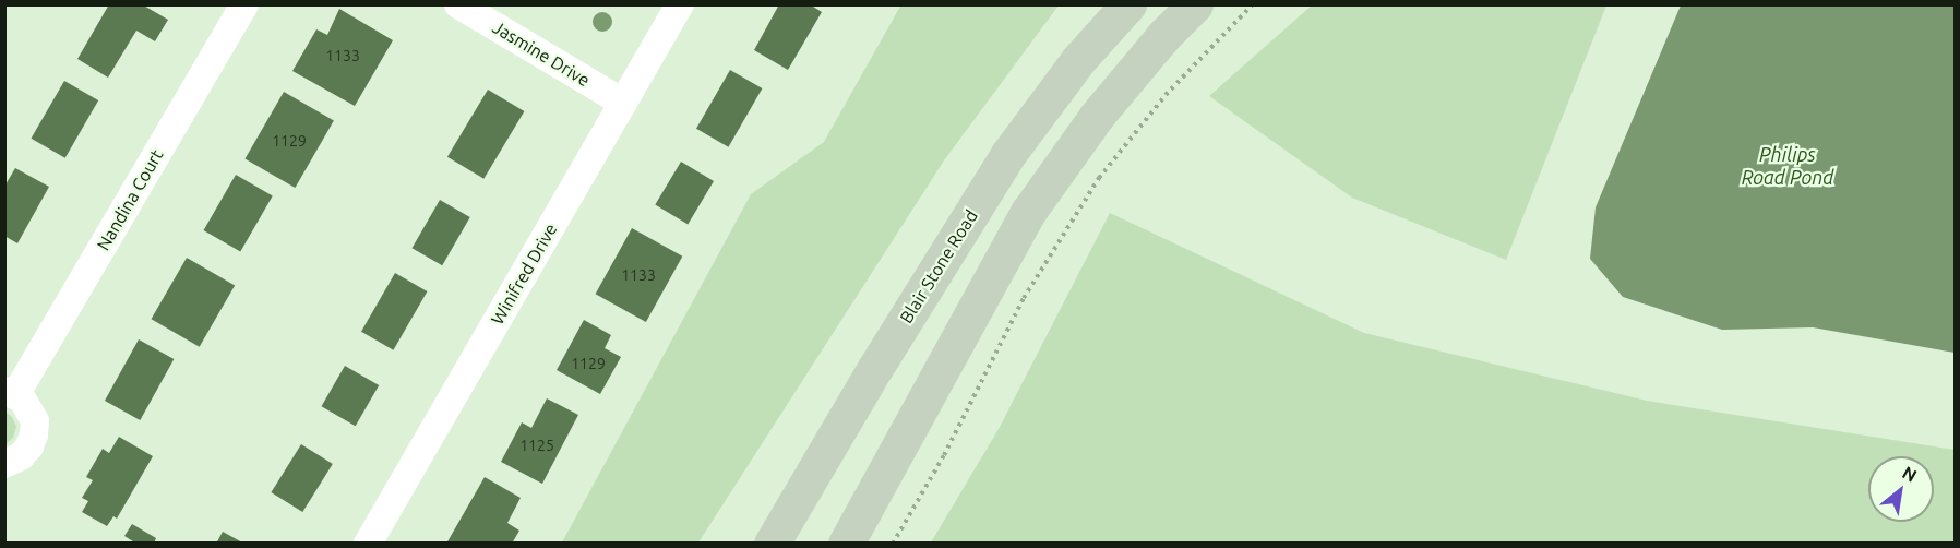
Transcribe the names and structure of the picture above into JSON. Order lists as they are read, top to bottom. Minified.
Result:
{"streets":{"main road":["Blair Stone Road"],"street":["Jasmine Drive","Nandina Court","Winifred Drive"]},"crossings":[["Jasmine Drive","Winifred Drive"]],"water":["Philips Road Pond"],"house_numbers":["1133","1129","1133","1129","1125"],"north":"top right"}
